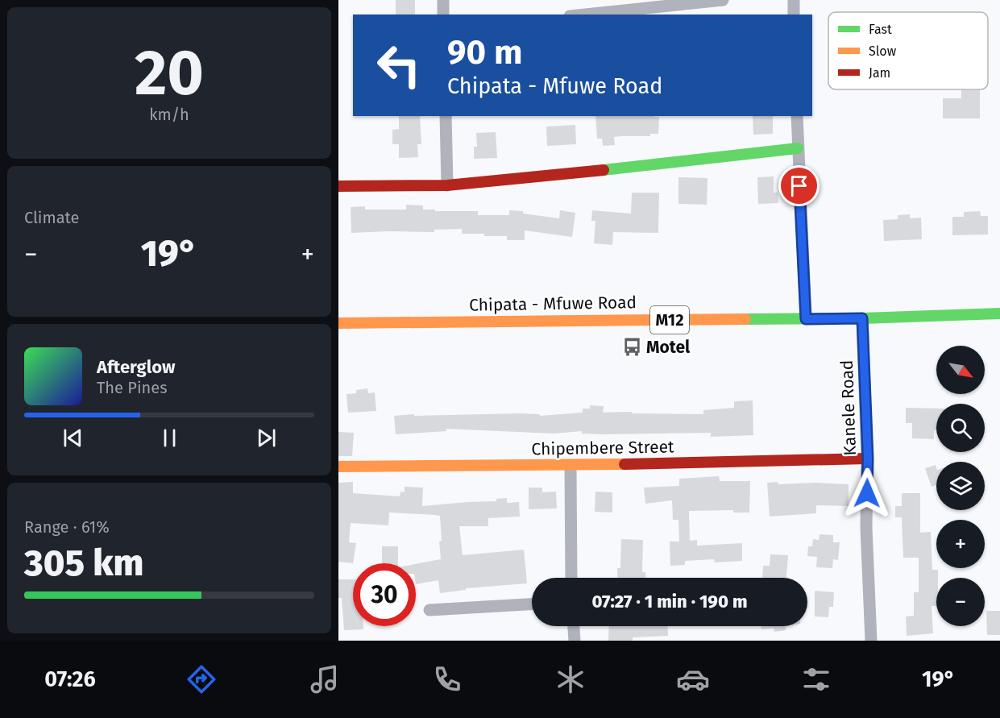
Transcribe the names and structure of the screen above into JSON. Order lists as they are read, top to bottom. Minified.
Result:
{"streets":{"street":["Chipata - Mfuwe Road","M12","Kanele Road","Chipembere Street"]},"crossings":[["Chipata - Mfuwe Road","Kanele Road"],["Kanele Road","Chipembere Street"]],"places":{"bus stop":["Motel"]},"legend":["Fast","Slow","Jam"],"north":"bottom right","page":{"tile":[["20","km/h"],"Climate",["Range · 61%","305 km"]],"turn":["90 m","Chipata - Mfuwe Road"],"heat":["−","19°","+"],"map_buttons":["+","−"],"song":["Afterglow","The Pines"],"limit":"30","trip":"07:27 · 1 min · 190 m","tabs":["07:26","19°"]}}
